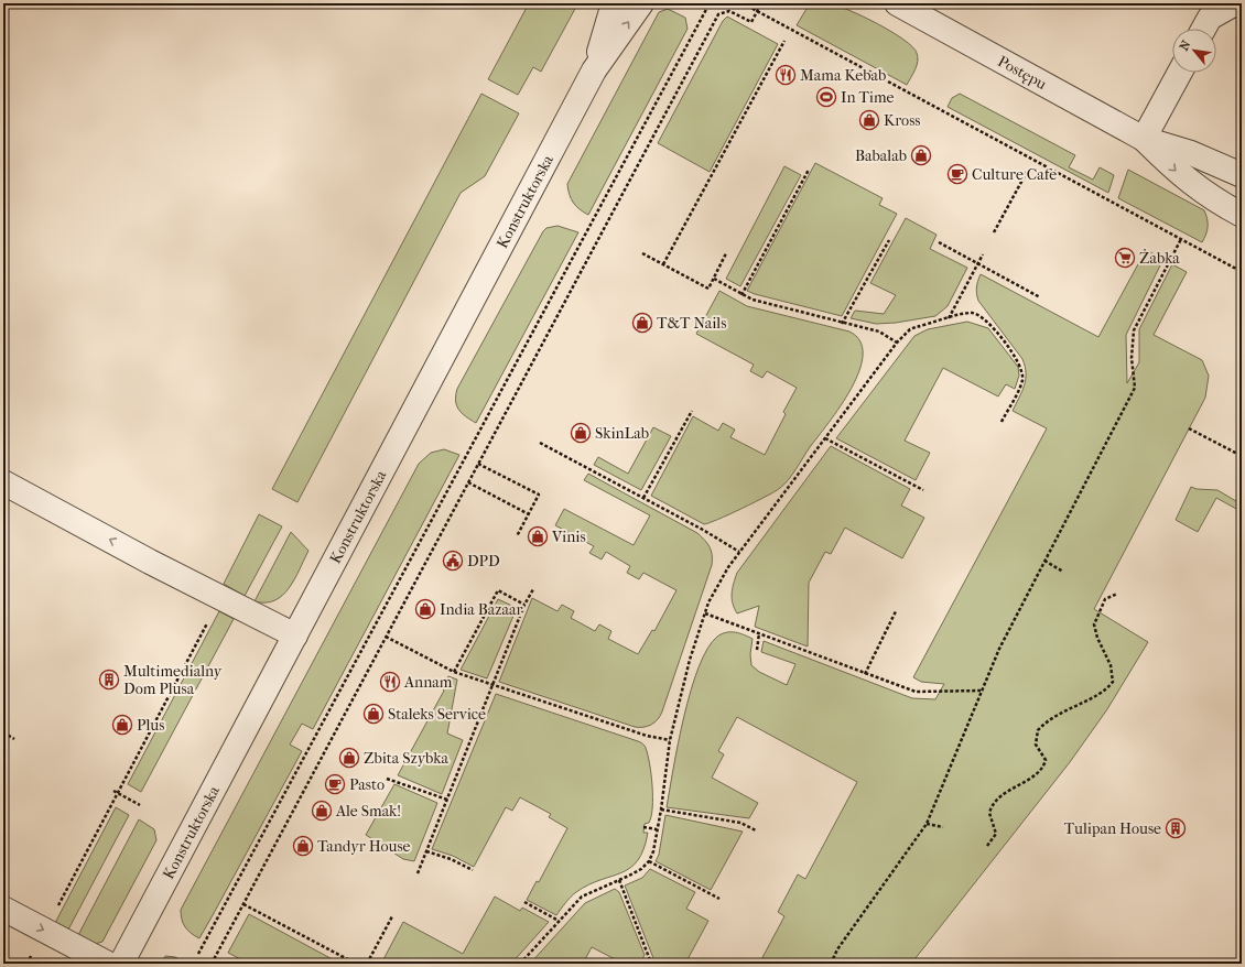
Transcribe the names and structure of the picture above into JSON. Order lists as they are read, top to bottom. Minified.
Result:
{"streets":{"street":["Postępu","Konstruktorska"]},"places":{"restaurant":["Mama Kebab","Annam"],"sports":["In Time"],"shop":["Kross","Babalab","T&T Nails","SkinLab","Vinis","India Bazaar","Staleks Service","Plus","Zbita Szybka","Ale Smak!","Tandyr House"],"cafe":["Culture Cafe","Pasto"],"supermarket":["Żabka"],"public building":["DPD"],"building":["Multimedialny Dom Plusa","Tulipan House"]},"north":"top left"}
